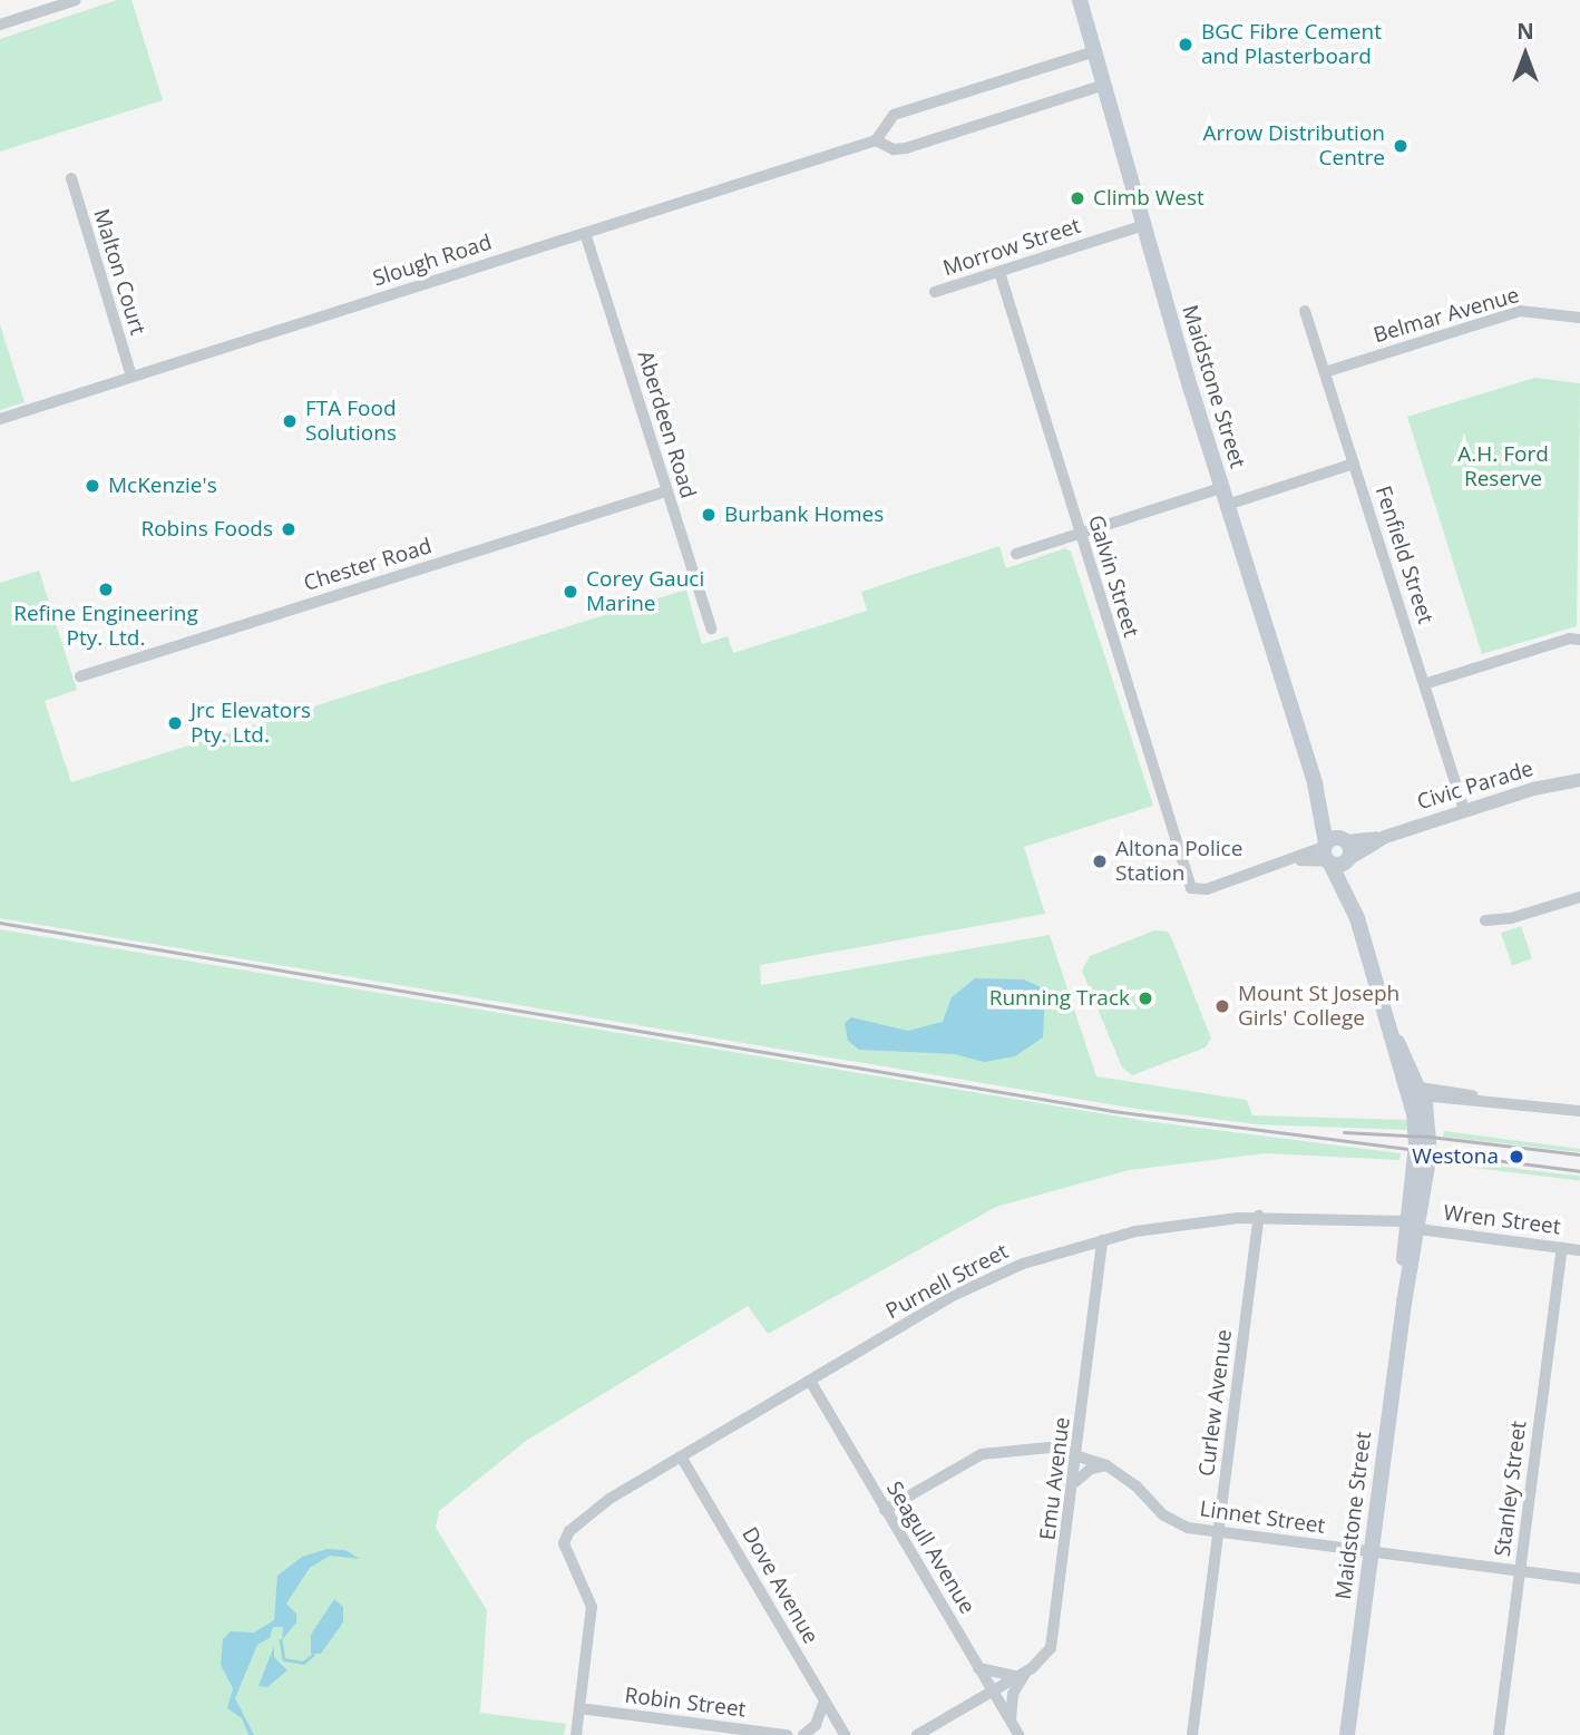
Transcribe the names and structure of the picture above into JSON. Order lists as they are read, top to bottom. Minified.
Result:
{"streets":{"main road":["Maidstone Street"],"street":["Morrow Street","Slough Road","Malton Court","Belmar Avenue","Aberdeen Road","Fenfield Street","Chester Road","Galvin Street","Civic Parade","Wren Street","Purnell Street","Curlew Avenue","Emu Avenue","Stanley Street","Linnet Street","Seagull Avenue","Dove Avenue","Robin Street"]},"crossings":[["Morrow Street","Maidstone Street"],["Morrow Street","Galvin Street"],["Slough Road","Malton Court"],["Slough Road","Maidstone Street"],["Slough Road","Aberdeen Road"],["Belmar Avenue","Fenfield Street"],["Maidstone Street","Galvin Street"],["Maidstone Street","Civic Parade"],["Maidstone Street","Wren Street"],["Maidstone Street","Purnell Street"],["Maidstone Street","Linnet Street"],["Aberdeen Road","Chester Road"],["Fenfield Street","Civic Parade"],["Galvin Street","Civic Parade"],["Wren Street","Purnell Street"],["Wren Street","Stanley Street"],["Purnell Street","Curlew Avenue"],["Purnell Street","Emu Avenue"],["Purnell Street","Seagull Avenue"],["Purnell Street","Dove Avenue"],["Purnell Street","Robin Street"],["Curlew Avenue","Linnet Street"],["Emu Avenue","Linnet Street"],["Emu Avenue","Seagull Avenue"],["Stanley Street","Linnet Street"],["Linnet Street","Seagull Avenue"]],"parks":["A.H. Ford Reserve"],"places":["BGC Fibre Cement and Plasterboard","Arrow Distribution Centre","Climb West","FTA Food Solutions","McKenzie's","Burbank Homes","Robins Foods","Refine Engineering Pty. Ltd.","Corey Gauci Marine","Jrc Elevators Pty. Ltd.","Altona Police Station","Running Track","Mount St Joseph Girls' College","Westona"],"north":"top"}
